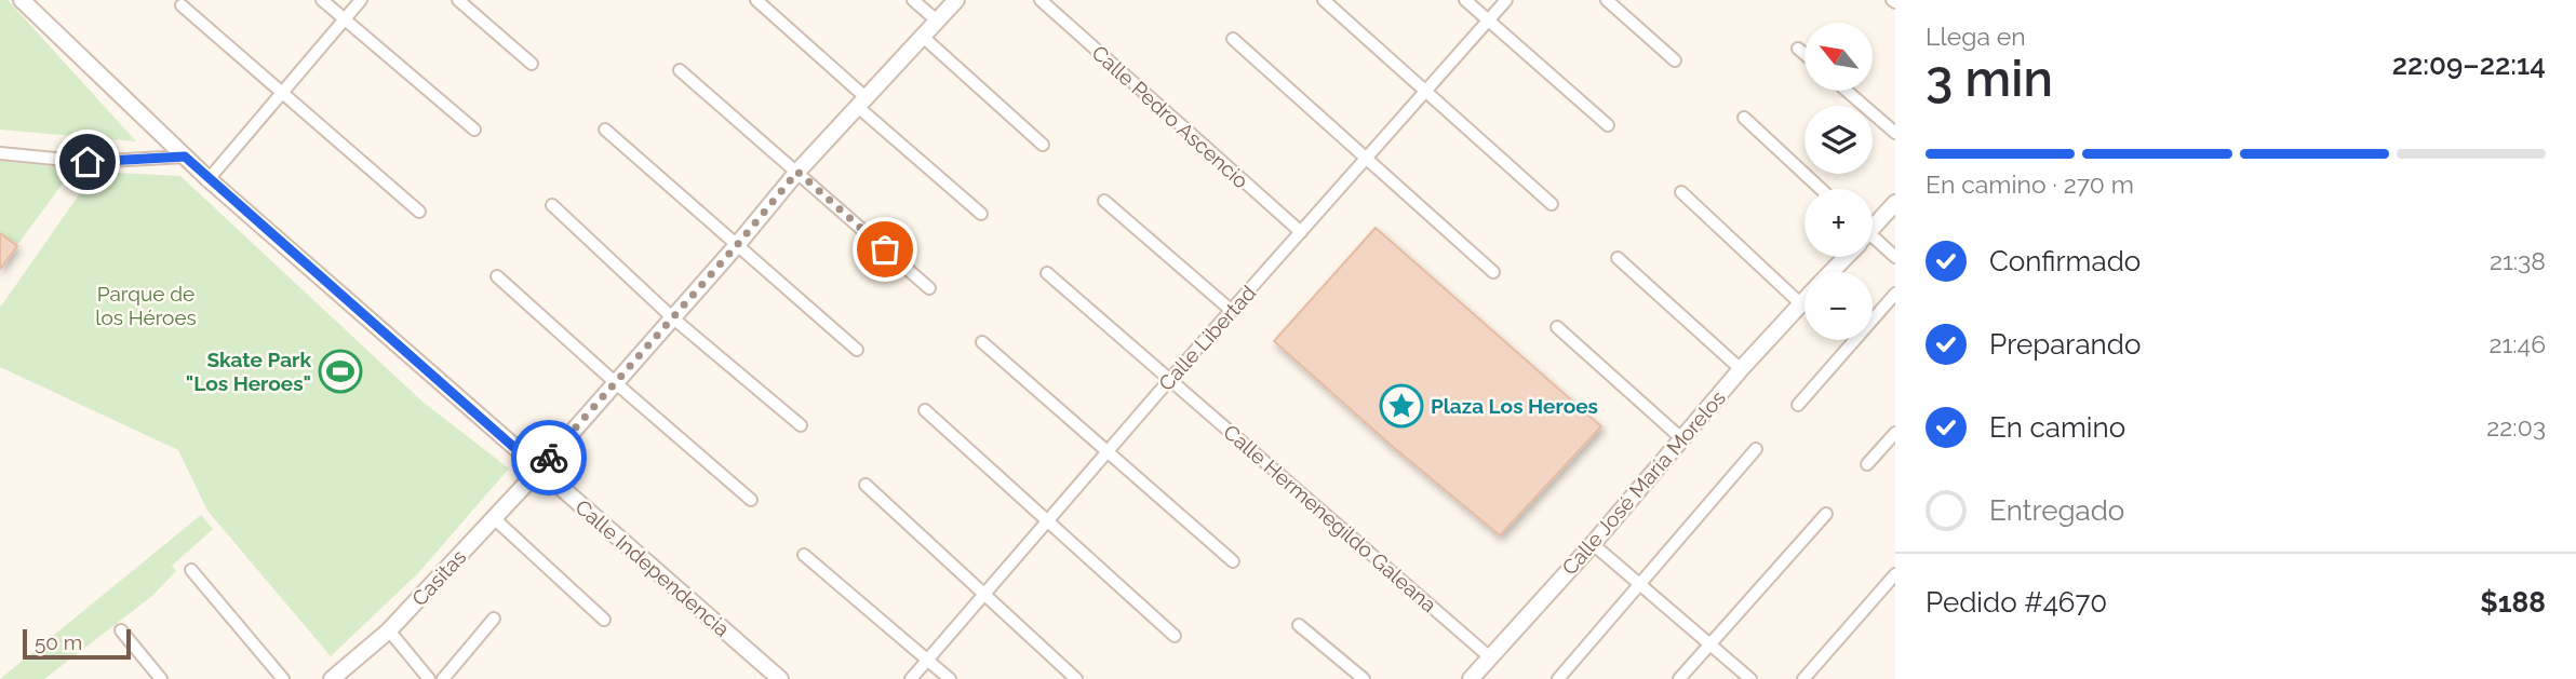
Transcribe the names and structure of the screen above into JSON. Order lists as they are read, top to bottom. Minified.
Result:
{"streets":{"street":["Calle Pedro Ascencio","Calle Libertad","Calle José María Morelos","Calle Hermenegildo Galeana","Calle Independencia","Casitas"]},"crossings":[["Calle Pedro Ascencio","Calle Libertad"],["Calle Libertad","Calle Hermenegildo Galeana"],["Calle José María Morelos","Calle Hermenegildo Galeana"],["Calle Independencia","Casitas"]],"parks":["Parque de los Héroes"],"places":{"sports":["Skate Park \"Los Heroes\""],"place":["Plaza Los Heroes"]},"scale_bar":"50 m","north":"top left","page":{"heading":["3 min","Llega en","22:09–22:14"],"panel":["Pedido #4670","$188"],"map_buttons":["+","−"],"bar":"En camino · 270 m","list":[["Confirmado","21:38"],["Preparando","21:46"],["En camino","22:03"],"Entregado"],"scale":"50 m"}}
